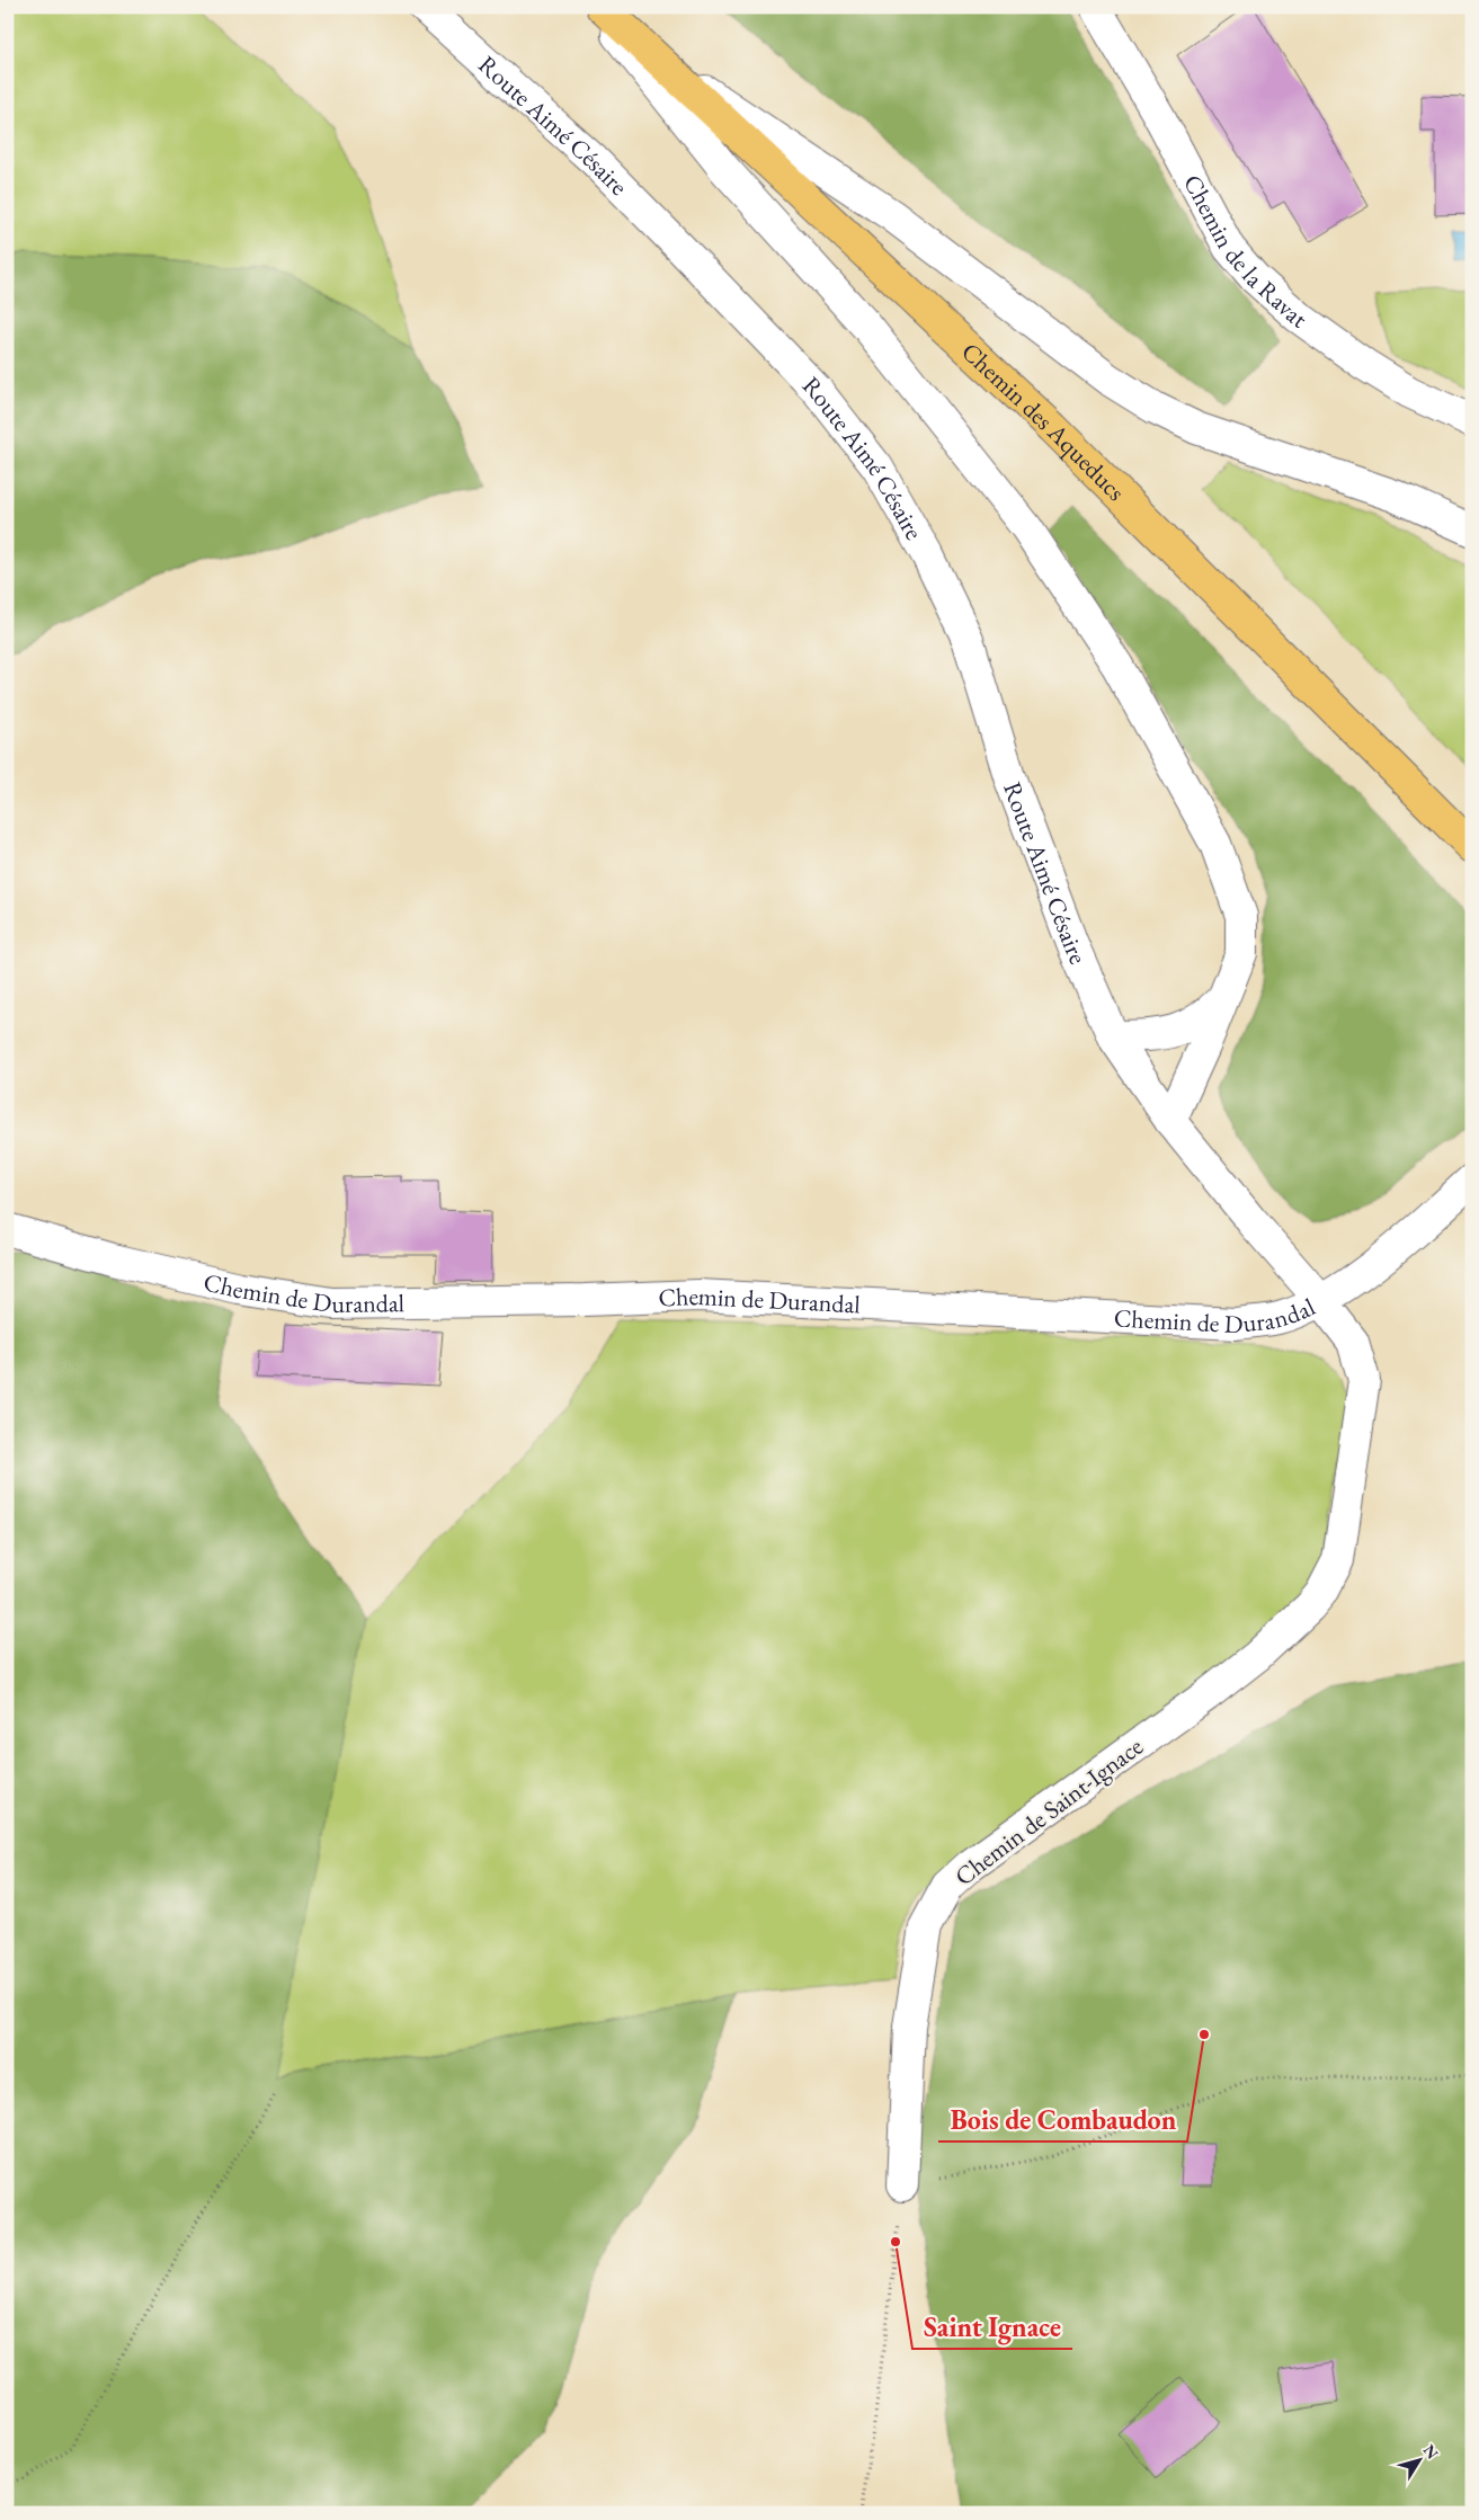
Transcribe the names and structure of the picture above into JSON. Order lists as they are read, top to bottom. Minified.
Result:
{"streets":{"main road":["Chemin des Aqueducs"],"street":["Route Aimé Césaire","Chemin de la Ravat","Chemin de Durandal","Chemin de Saint-Ignace"]},"crossings":[["Route Aimé Césaire","Chemin de Saint-Ignace"],["Chemin de Durandal","Chemin de Saint-Ignace"]],"places":["Bois de Combaudon","Saint Ignace"],"north":"top right"}
